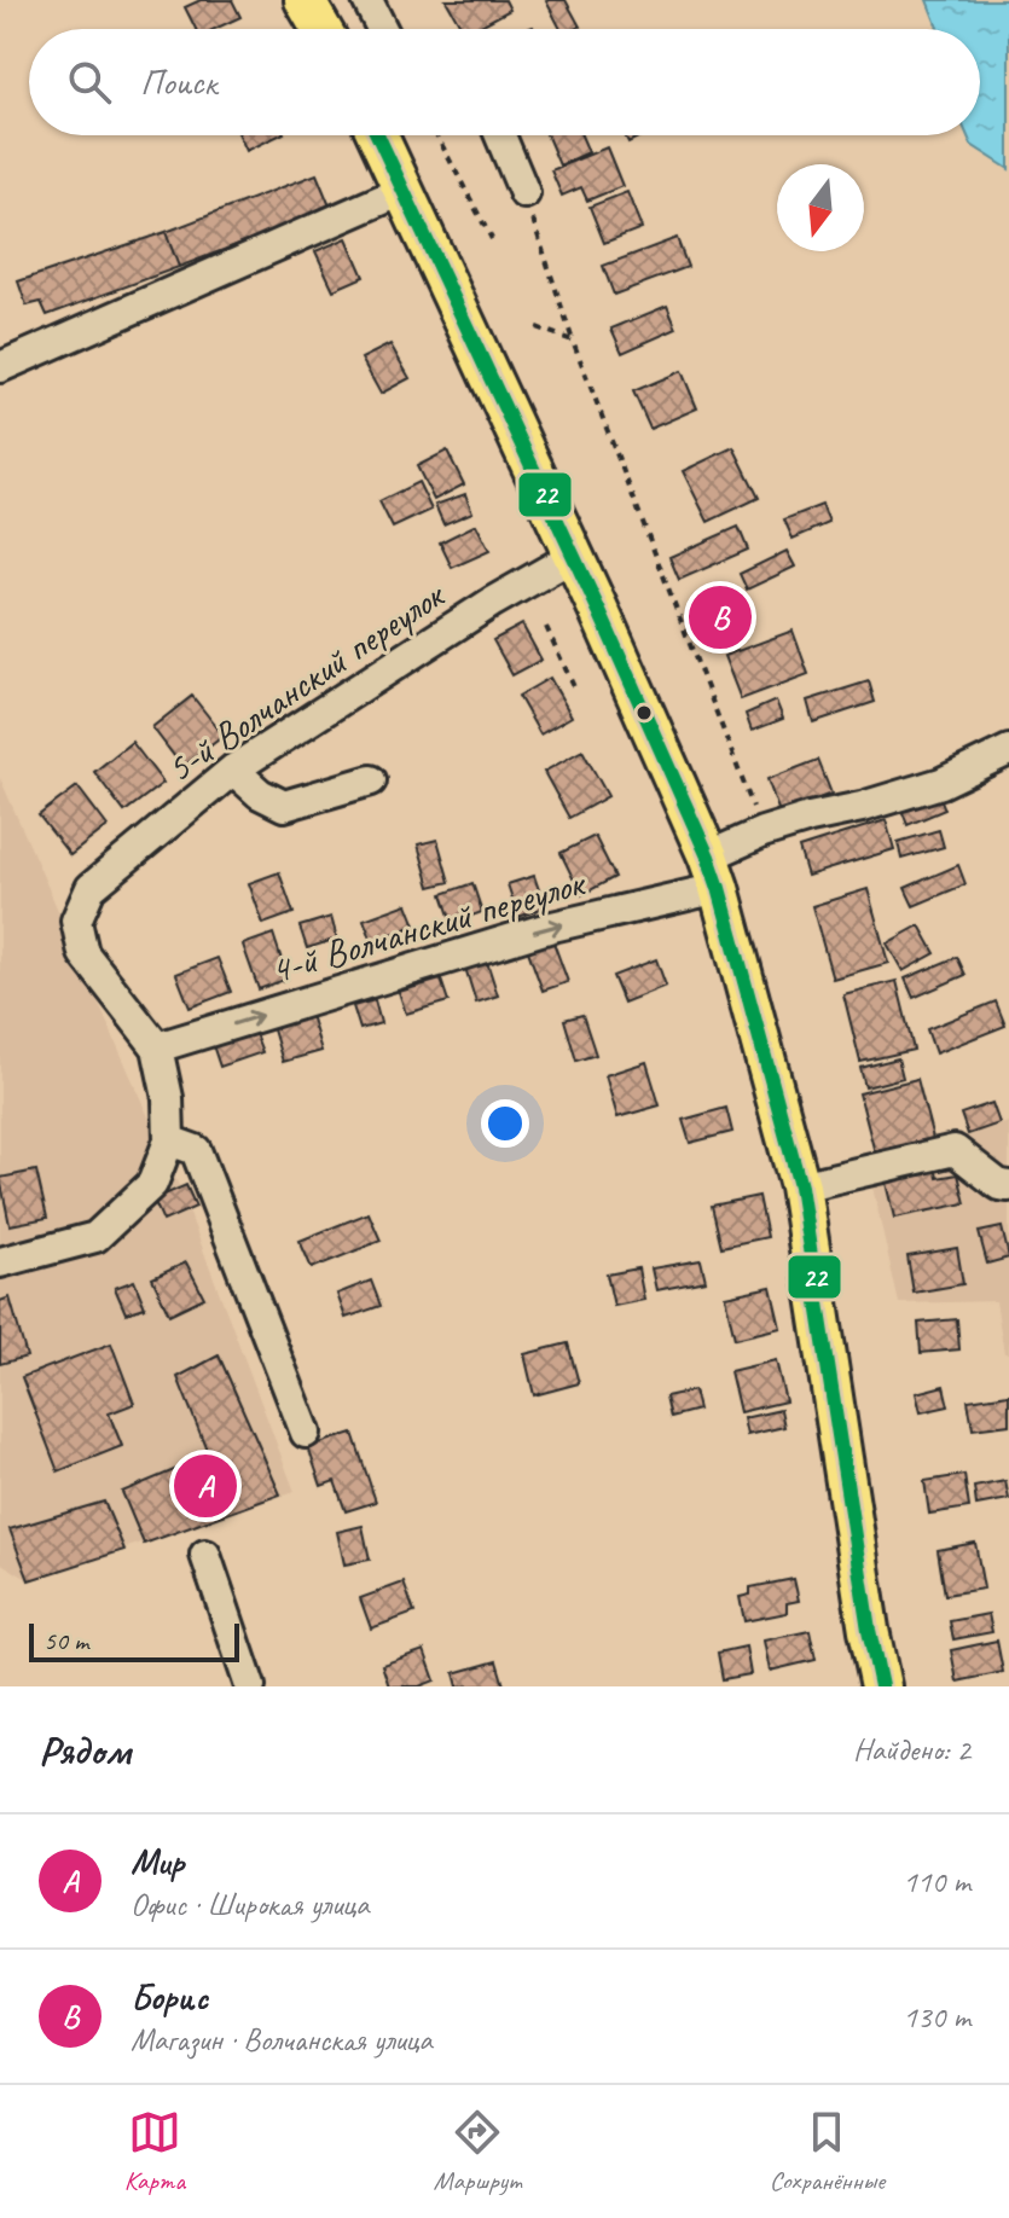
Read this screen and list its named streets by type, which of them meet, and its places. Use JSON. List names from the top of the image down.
{
  "streets": {
    "street": ["5-й Волчанский переулок", "4-й Волчанский переулок"]
  },
  "crossings": [
    ["5-й Волчанский переулок", "4-й Волчанский переулок"]
  ],
  "one_way": ["4-й Волчанский переулок"],
  "lines": ["transit line 22"],
  "scale_bar": "50 m",
  "north": "bottom",
  "page": {
    "search": "Поиск",
    "pins": ["B", "A"],
    "scale": "50 m",
    "heading": ["Рядом", "Найдено: 2"],
    "list": [
      {
        "mark": "A",
        "name": "Мир",
        "note": "Офис · Широкая улица",
        "value": "110 m"
      },
      {
        "mark": "B",
        "name": "Борис",
        "note": "Магазин · Волчанская улица",
        "value": "130 m"
      }
    ],
    "nav": ["Карта", "Маршрут", "Сохранённые"]
  }
}
